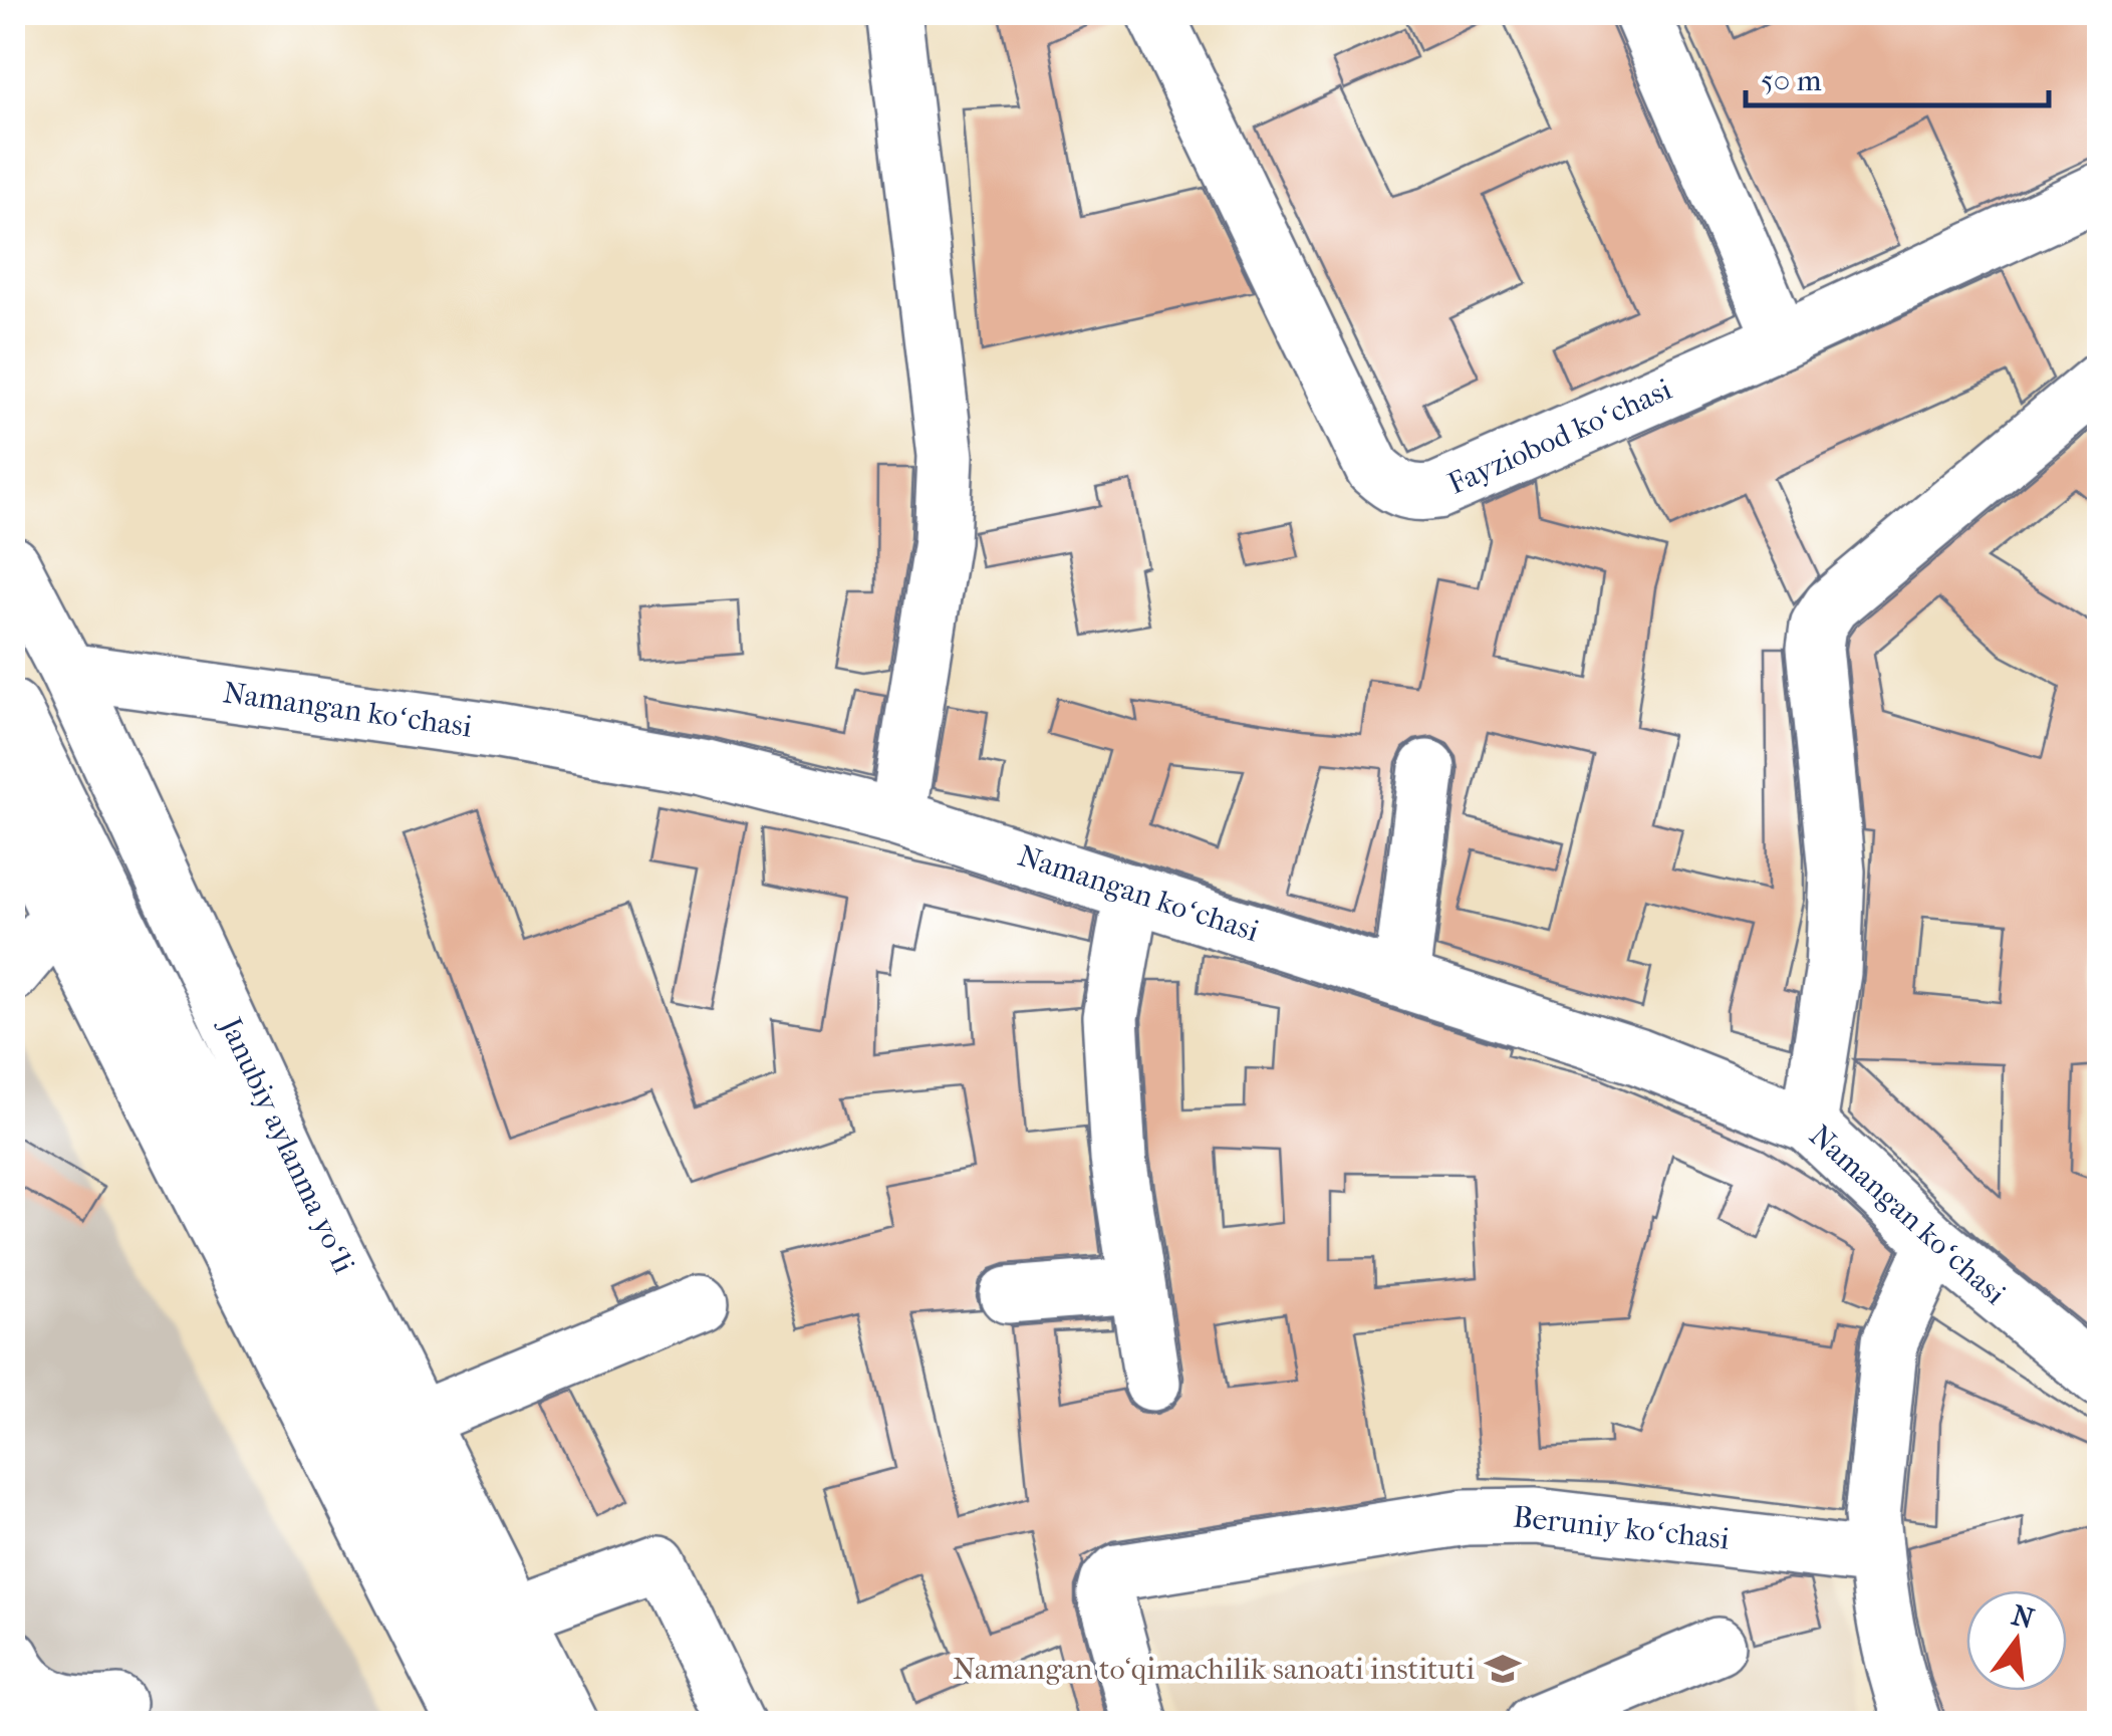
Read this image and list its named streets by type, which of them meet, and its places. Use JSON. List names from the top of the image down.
{
  "streets": {
    "main road": [
      "Fayziobod koʻchasi",
      "Namangan koʻchasi",
      "Janubiy aylanma yoʻli",
      "Beruniy koʻchasi"
    ]
  },
  "crossings": [
    ["Namangan koʻchasi", "Janubiy aylanma yoʻli"]
  ],
  "places": {
    "school or university": ["Namangan to‘qimachilik sanoati instituti"]
  },
  "scale_bar": "50 m",
  "north": "top"
}
